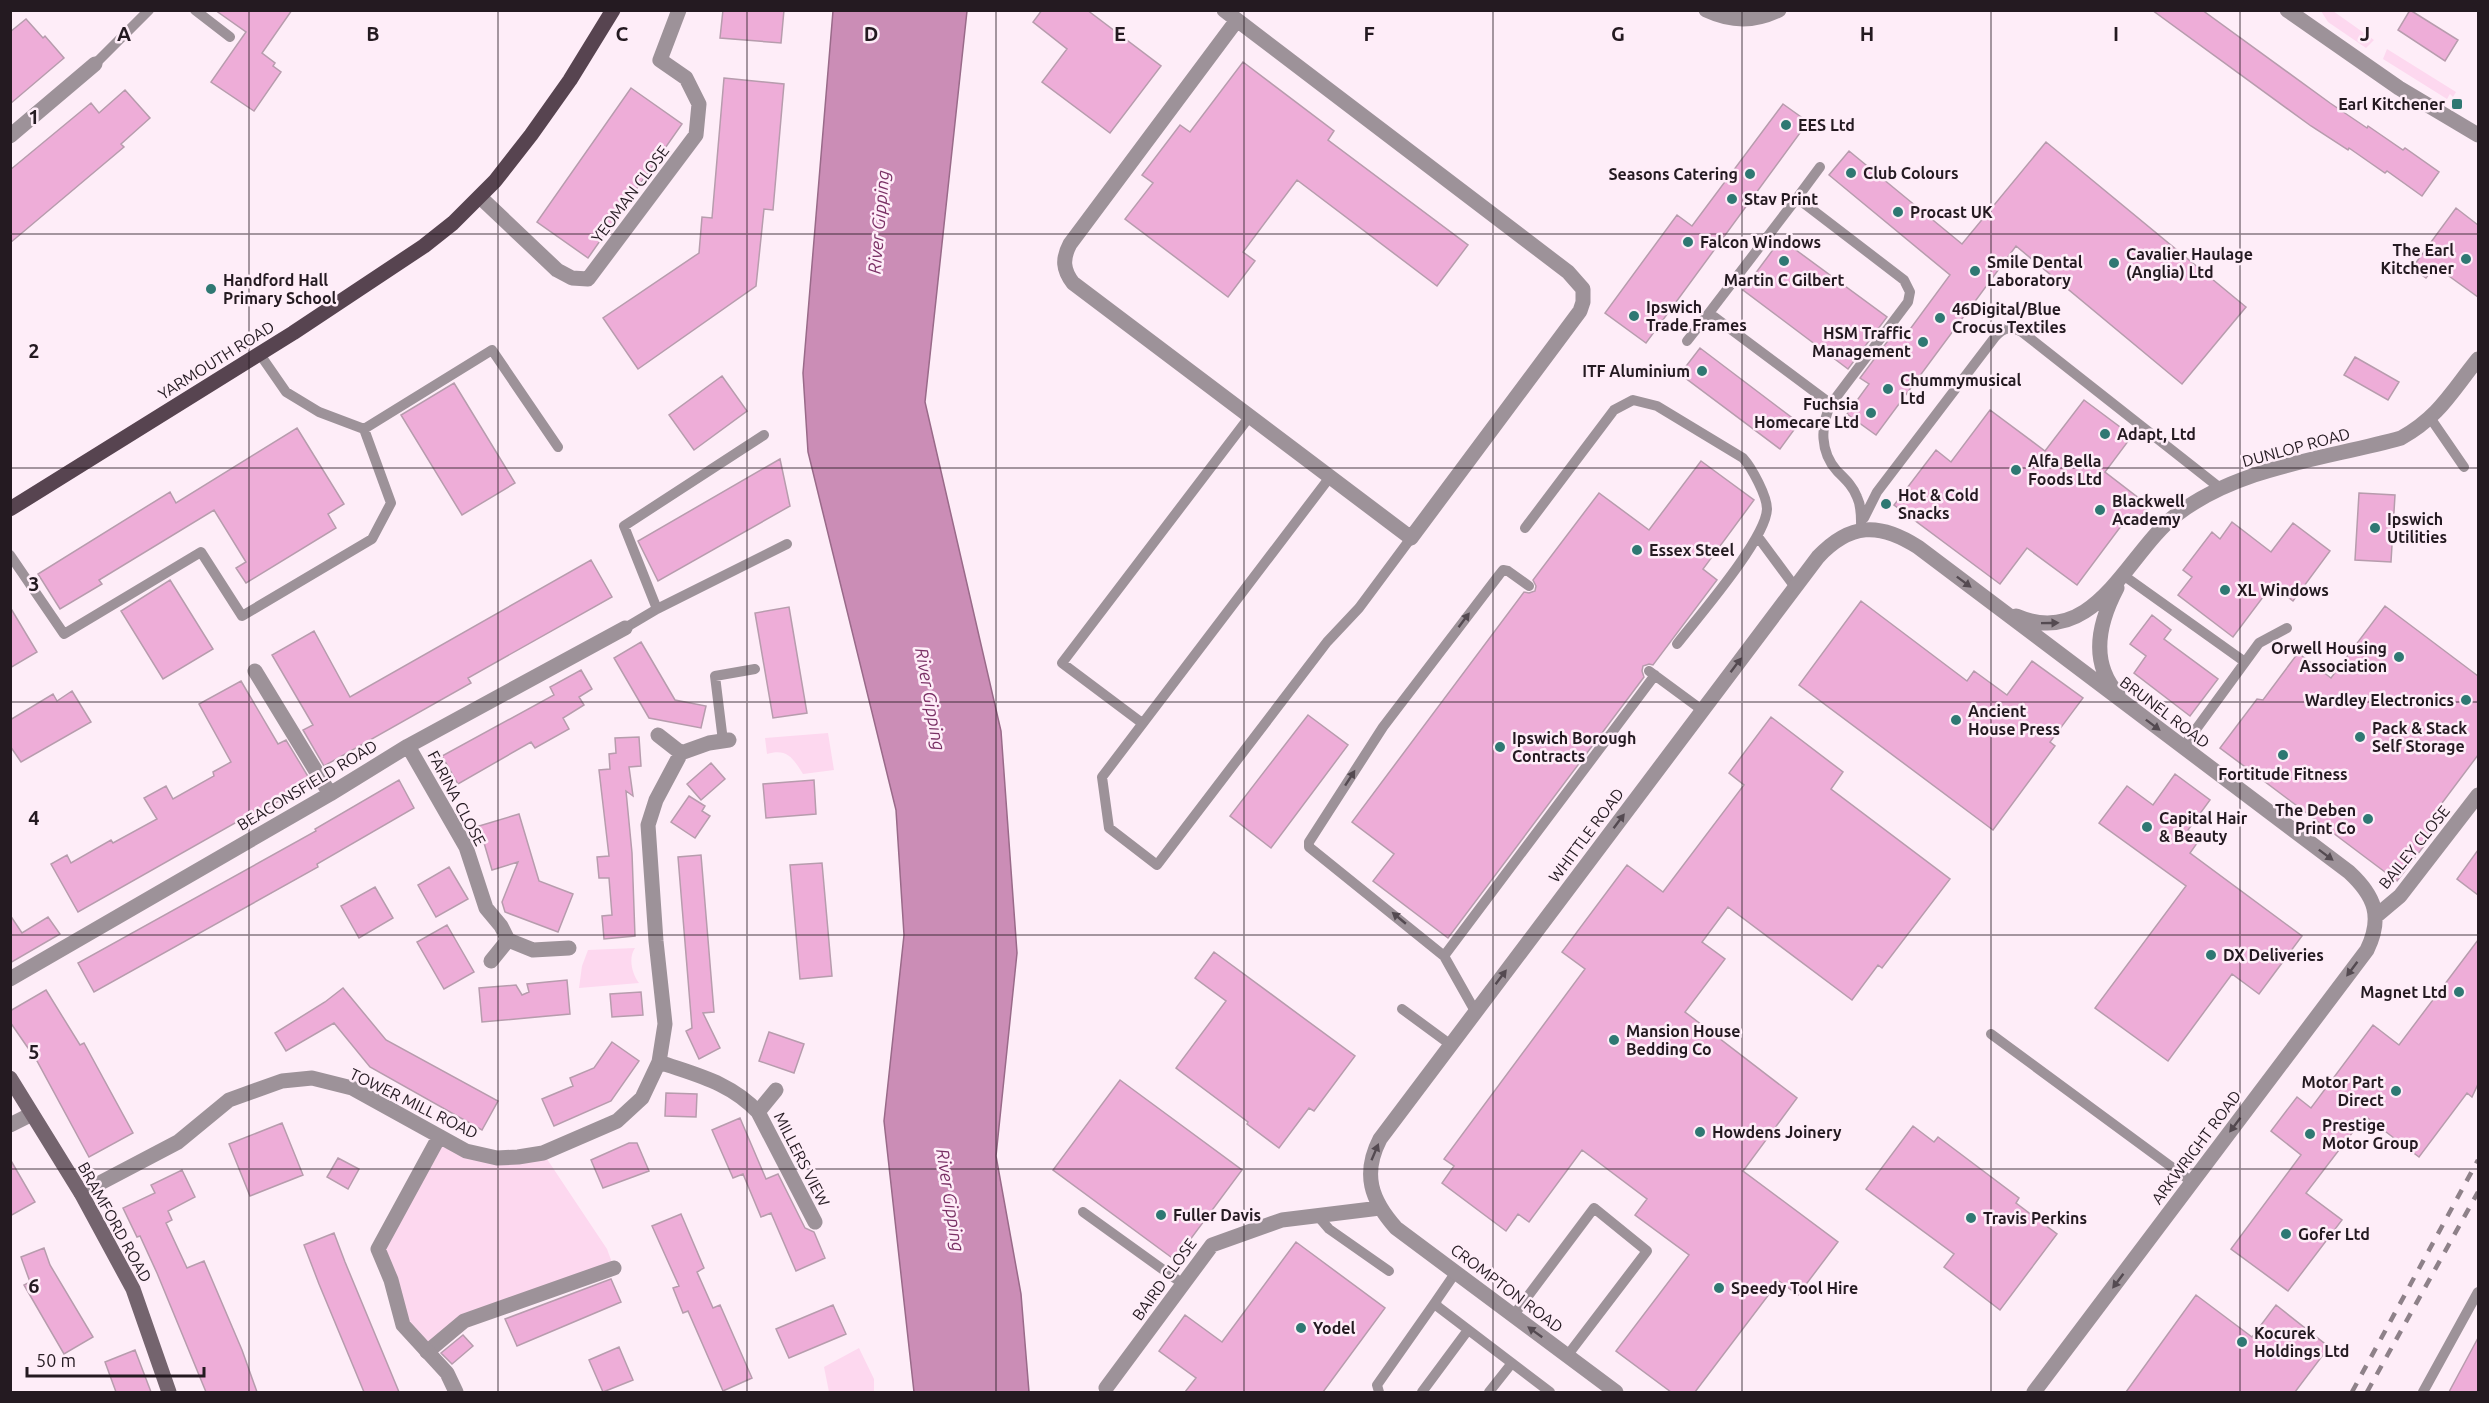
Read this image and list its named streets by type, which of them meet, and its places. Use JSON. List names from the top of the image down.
{
  "streets": {
    "main road": ["YARMOUTH ROAD", "BRAMFORD ROAD"],
    "street": [
      "YEOMAN CLOSE",
      "DUNLOP ROAD",
      "BRUNEL ROAD",
      "BEACONSFIELD ROAD",
      "FARINA CLOSE",
      "WHITTLE ROAD",
      "BAILEY CLOSE",
      "TOWER MILL ROAD",
      "ARKWRIGHT ROAD",
      "MILLERS VIEW",
      "BAIRD CLOSE",
      "CROMPTON ROAD"
    ]
  },
  "crossings": [
    ["YEOMAN CLOSE", "YARMOUTH ROAD"],
    ["DUNLOP ROAD", "BRUNEL ROAD"],
    ["BRUNEL ROAD", "WHITTLE ROAD"],
    ["BRUNEL ROAD", "BAILEY CLOSE"],
    ["BRUNEL ROAD", "ARKWRIGHT ROAD"],
    ["BEACONSFIELD ROAD", "FARINA CLOSE"],
    ["WHITTLE ROAD", "BAIRD CLOSE"],
    ["WHITTLE ROAD", "CROMPTON ROAD"],
    ["BAILEY CLOSE", "ARKWRIGHT ROAD"],
    ["TOWER MILL ROAD", "MILLERS VIEW"],
    ["TOWER MILL ROAD", "BRAMFORD ROAD"],
    ["BAIRD CLOSE", "CROMPTON ROAD"]
  ],
  "one_way": ["BRUNEL ROAD", "WHITTLE ROAD", "ARKWRIGHT ROAD"],
  "water": ["River Gipping"],
  "places": {
    "transit": ["Earl Kitchener"],
    "other": [
      "EES Ltd",
      "Club Colours",
      "Seasons Catering",
      "Stav Print",
      "Procast UK",
      "Falcon Windows",
      "The Earl Kitchener",
      "Martin C Gilbert",
      "Cavalier Haulage (Anglia) Ltd",
      "Smile Dental Laboratory",
      "Handford Hall Primary School",
      "Ipswich Trade Frames",
      "46Digital/Blue Crocus Textiles",
      "HSM Traffic Management",
      "ITF Aluminium",
      "Chummymusical Ltd",
      "Fuchsia Homecare Ltd",
      "Adapt, Ltd",
      "Alfa Bella Foods Ltd",
      "Hot & Cold Snacks",
      "Blackwell Academy",
      "Ipswich Utilities",
      "Essex Steel",
      "XL Windows",
      "Orwell Housing Association",
      "Wardley Electronics",
      "Ancient House Press",
      "Pack & Stack Self Storage",
      "Ipswich Borough Contracts",
      "Fortitude Fitness",
      "The Deben Print Co",
      "Capital Hair & Beauty",
      "DX Deliveries",
      "Magnet Ltd",
      "Mansion House Bedding Co",
      "Motor Part Direct",
      "Howdens Joinery",
      "Prestige Motor Group",
      "Fuller Davis",
      "Travis Perkins",
      "Gofer Ltd",
      "Speedy Tool Hire",
      "Yodel",
      "Kocurek Holdings Ltd"
    ]
  },
  "scale_bar": "50 m",
  "grid": {
    "columns": [
      "A",
      "B",
      "C",
      "D",
      "E",
      "F",
      "G",
      "H",
      "I",
      "J"
    ],
    "rows": [
      "1",
      "2",
      "3",
      "4",
      "5",
      "6"
    ]
  }
}
